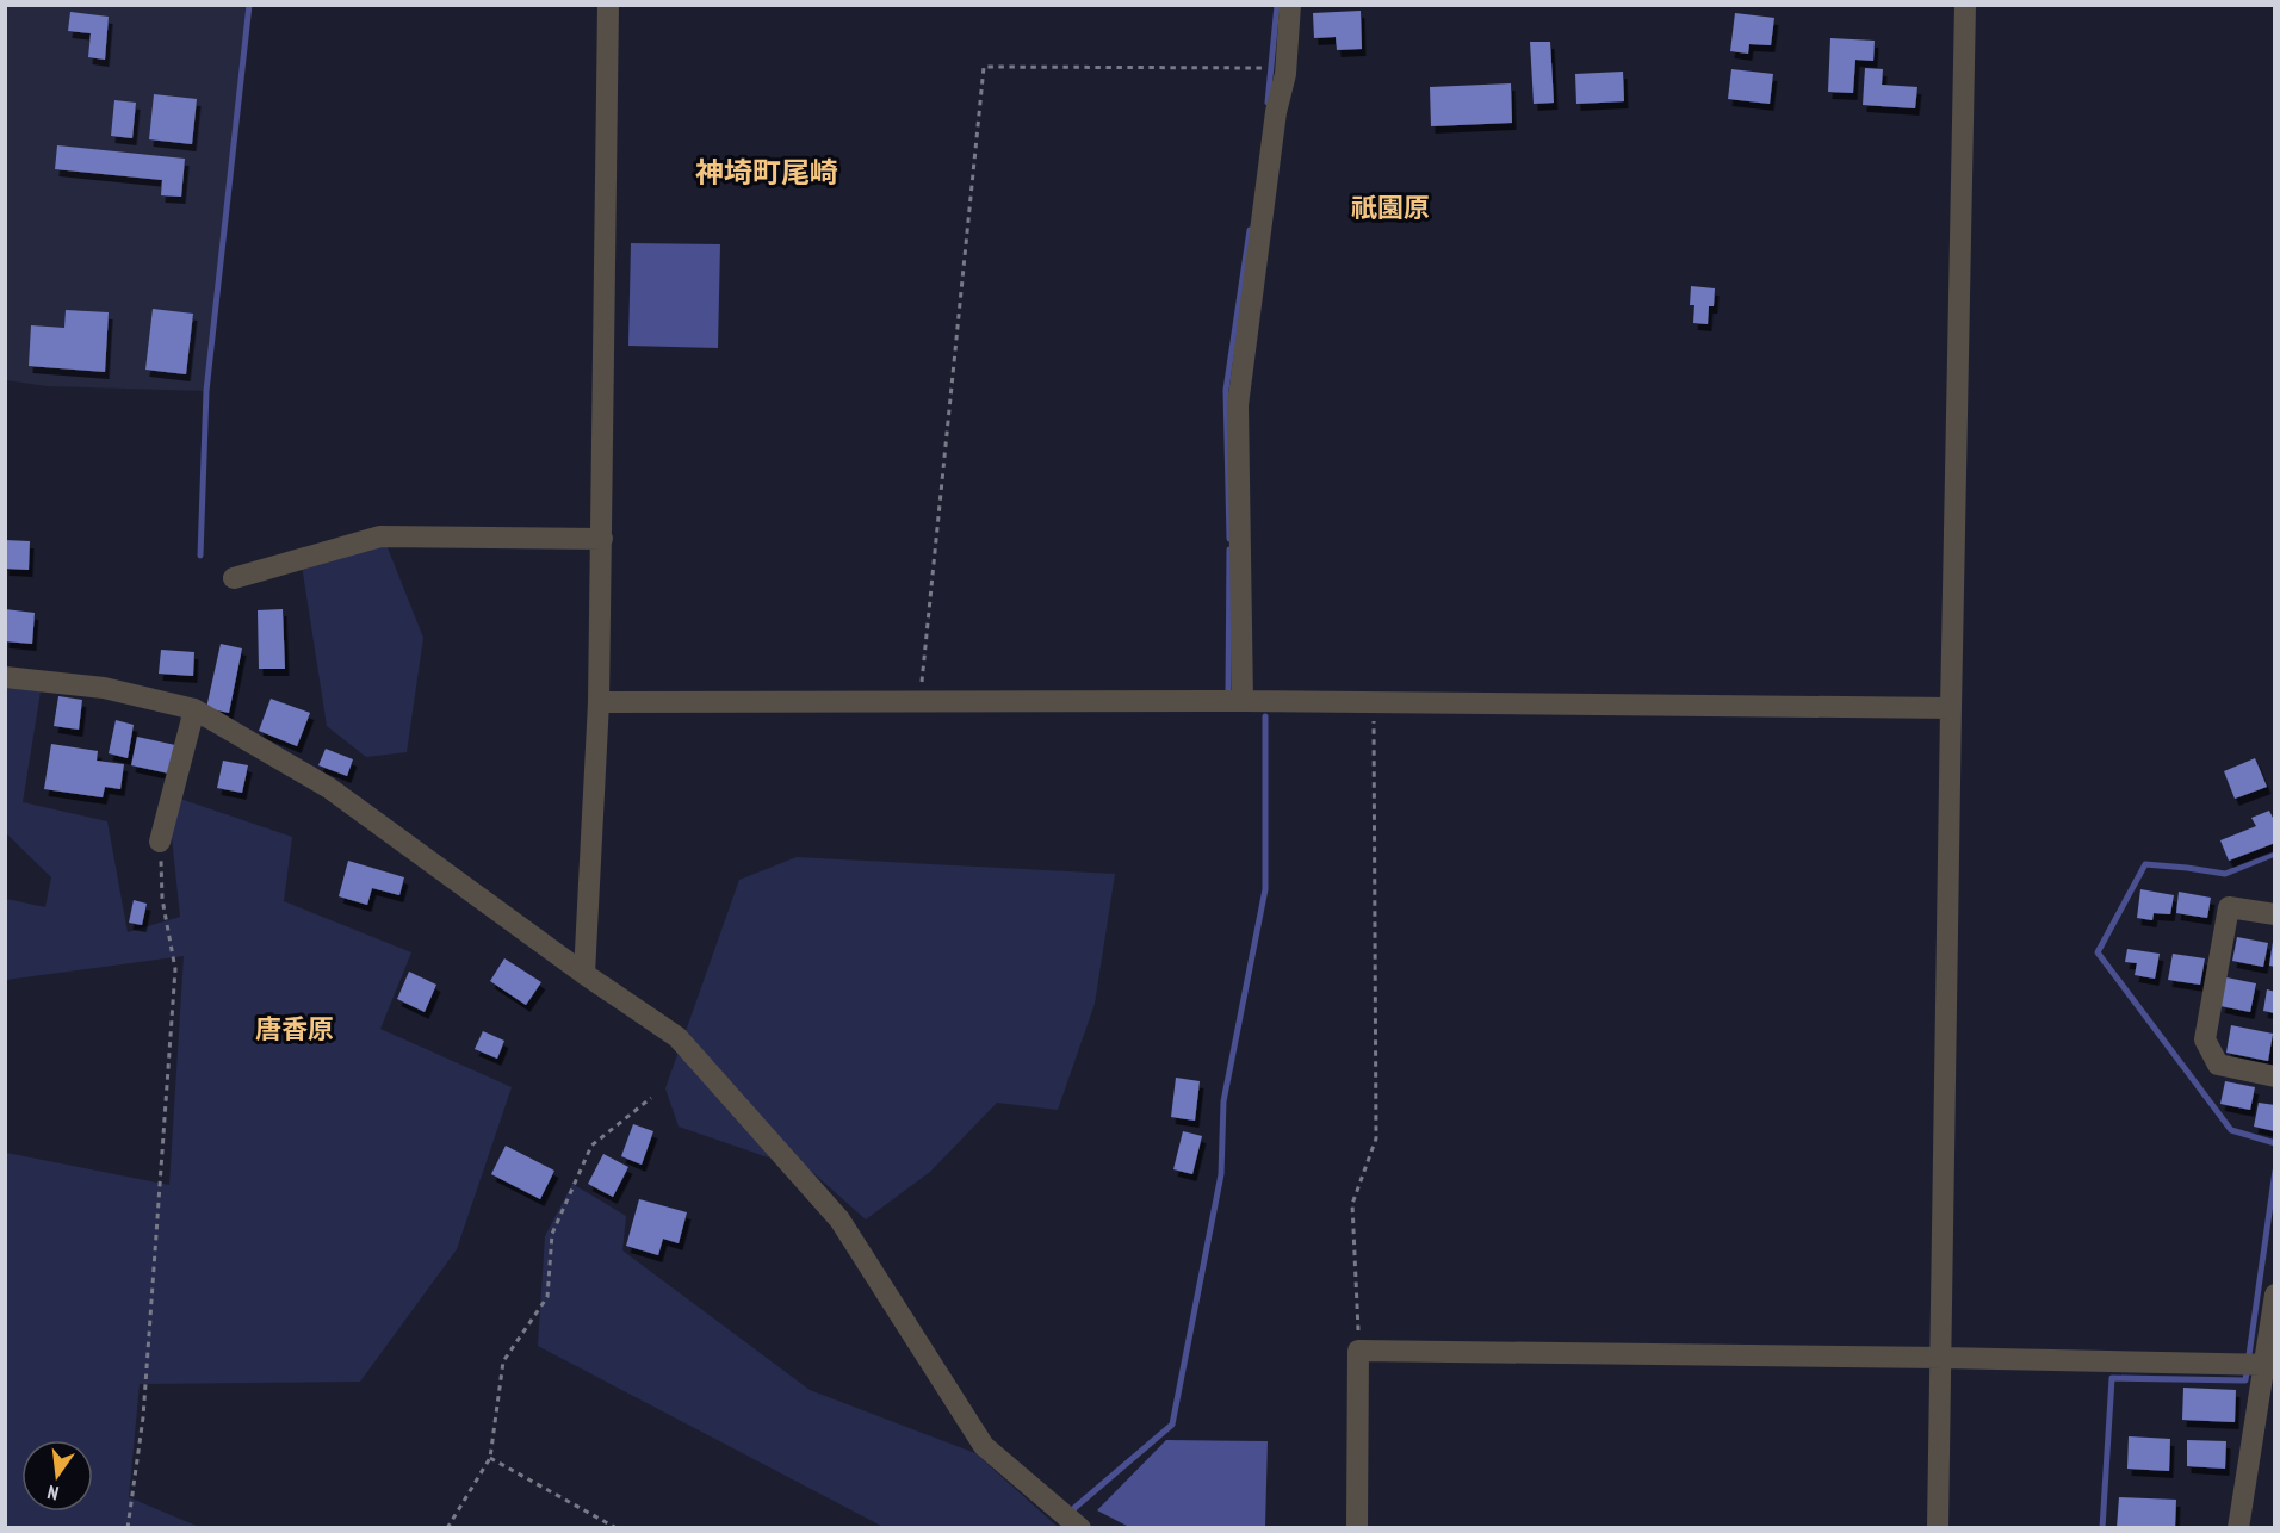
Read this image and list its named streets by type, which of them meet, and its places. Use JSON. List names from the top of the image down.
{
  "districts": ["神埼町尾崎", "祇園原", "唐香原"],
  "north": "bottom"
}
